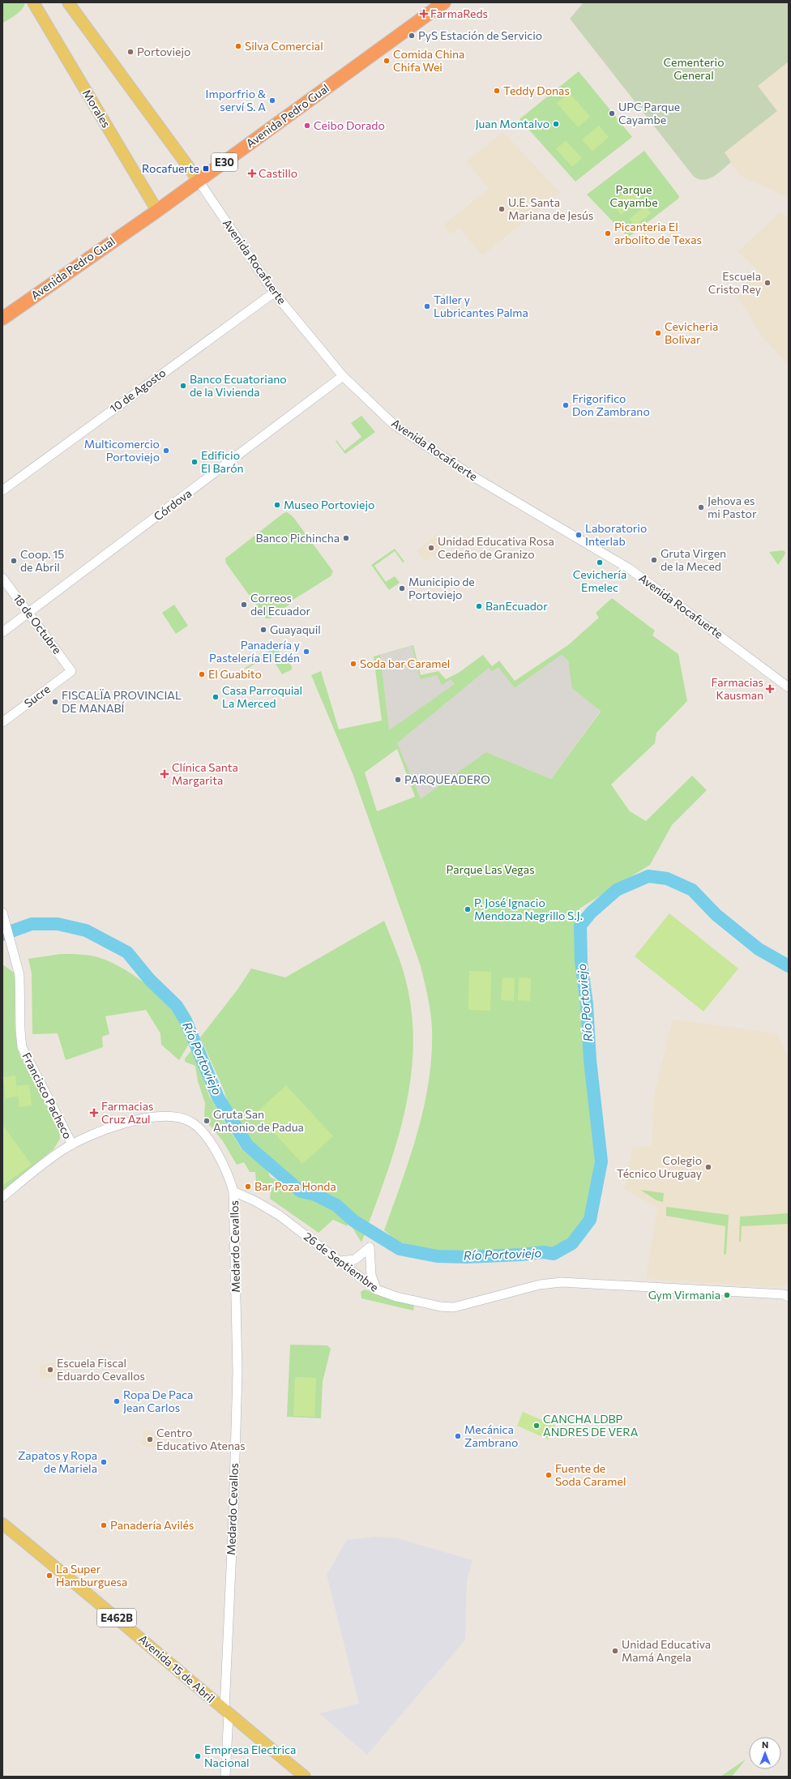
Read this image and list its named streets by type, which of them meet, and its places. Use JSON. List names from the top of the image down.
{
  "streets": {
    "highway": ["Avenida Pedro Gual", "E30"],
    "main road": [
      "Morales",
      "Avenida Rocafuerte",
      "E462B",
      "Avenida 15 de Abril"
    ],
    "street": [
      "10 de Agosto",
      "Córdova",
      "18 de Octubre",
      "Sucre",
      "Francisco Pacheco",
      "Medardo Cevallos",
      "26 de Septiembre"
    ]
  },
  "crossings": [
    ["Morales", "Avenida Pedro Gual"],
    ["Avenida Pedro Gual", "Avenida Rocafuerte"],
    ["Avenida Rocafuerte", "10 de Agosto"],
    ["Avenida Rocafuerte", "Córdova"],
    ["Córdova", "18 de Octubre"],
    ["18 de Octubre", "Sucre"],
    ["Medardo Cevallos", "26 de Septiembre"],
    ["Medardo Cevallos", "Avenida 15 de Abril"]
  ],
  "water": ["Río Portoviejo"],
  "parks": ["Cementerio General", "Parque Cayambe", "Parque Las Vegas"],
  "places": {
    "health": [
      "FarmaReds",
      "Castillo",
      "Farmacias Kausman",
      "Clínica Santa Margarita",
      "Farmacias Cruz Azul"
    ],
    "other": [
      "PyS Estación de Servicio",
      "Silva Comercial",
      "Portoviejo",
      "Comida China Chifa Wei",
      "Teddy Donas",
      "Imporfrio & serví S. A",
      "UPC Parque Cayambe",
      "Juan Montalvo",
      "Ceibo Dorado",
      "U.E. Santa Mariana de Jesús",
      "Picanteria El arbolito de Texas",
      "Escuela Cristo Rey",
      "Taller y Lubricantes Palma",
      "Cevicheria Bolivar",
      "Banco Ecuatoriano de la Vivienda",
      "Frigorifico Don Zambrano",
      "Multicomercio Portoviejo",
      "Edificio El Barón",
      "Museo Portoviejo",
      "Jehova es mi Pastor",
      "Laboratorio Interlab",
      "Banco Pichincha",
      "Unidad Educativa Rosa Cedeño de Granizo",
      "Gruta Virgen de la Meced",
      "Coop. 15 de Abril",
      "Cevichería Emelec",
      "Municipio de Portoviejo",
      "Correos del Ecuador",
      "BanEcuador",
      "Guayaquil",
      "Panadería y Pastelería El Edén",
      "Soda bar Caramel",
      "El Guabito",
      "Casa Parroquial La Merced",
      "FISCALÏA PROVINCIAL DE MANABÍ",
      "PARQUEADERO",
      "P. José Ignacio Mendoza Negrillo S.J.",
      "Gruta San Antonio de Padua",
      "Colegio Técnico Uruguay",
      "Bar Poza Honda",
      "Gym Virmania",
      "Escuela Fiscal Eduardo Cevallos",
      "Ropa De Paca Jean Carlos",
      "CANCHA LDBP ANDRES DE VERA",
      "Mecánica Zambrano",
      "Centro Educativo Atenas",
      "Zapatos y Ropa de Mariela",
      "Fuente de Soda Caramel",
      "Panadería Avilés",
      "La Super Hamburguesa",
      "Unidad Educativa Mamá Angela",
      "Empresa Electrica Nacional"
    ],
    "transit": ["Rocafuerte"]
  },
  "north": "top"
}
